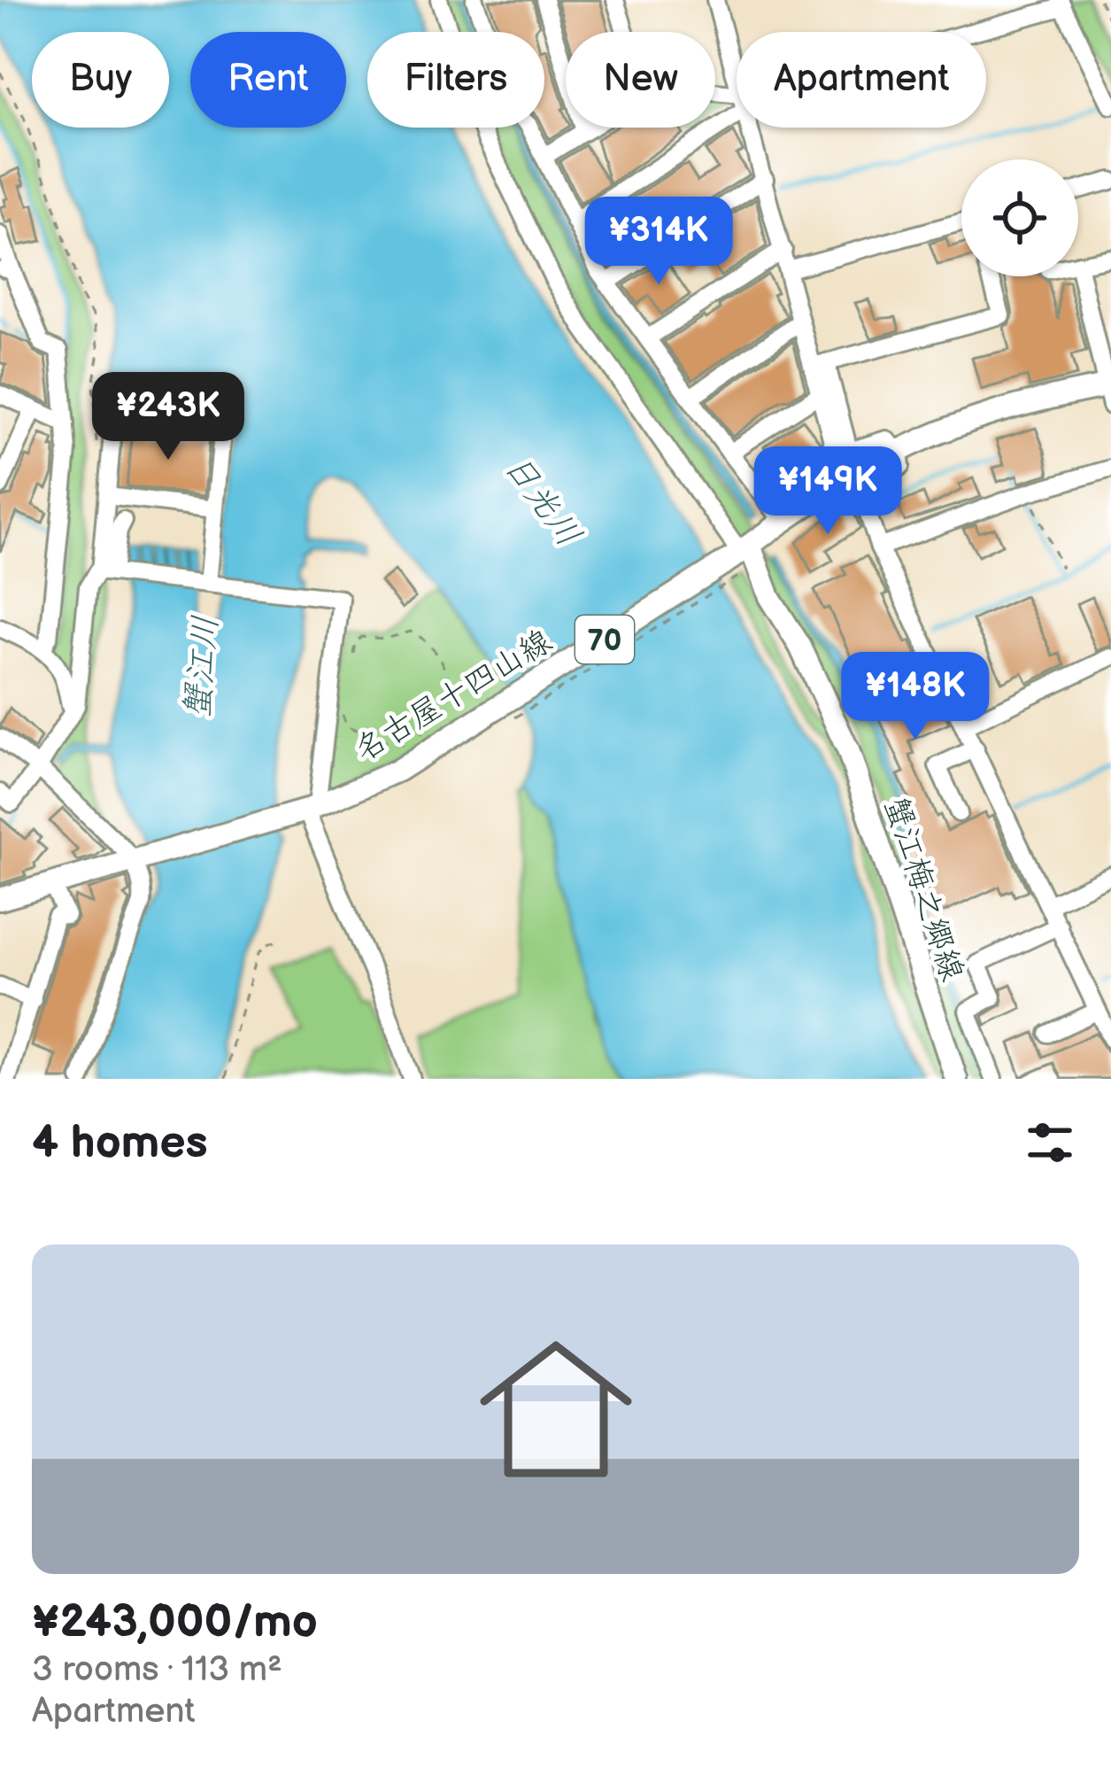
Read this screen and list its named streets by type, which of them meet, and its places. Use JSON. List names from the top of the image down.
{
  "streets": {
    "main road": ["70", "名古屋十四山線", "蟹江梅之郷線"]
  },
  "crossings": [
    ["70", "名古屋十四山線"],
    ["名古屋十四山線", "蟹江梅之郷線"]
  ],
  "water": ["日光川", "蟹江川"],
  "page": {
    "chip": [
      "Buy",
      "Rent",
      "Filters",
      "New",
      "Apartment"
    ],
    "price": [
      "¥314K",
      "¥243K",
      "¥149K",
      "¥148K"
    ],
    "heading": "4 homes",
    "list": [
      {
        "name": "¥243,000/mo",
        "note": "3 rooms · 113 m² · Apartment"
      }
    ]
  }
}
